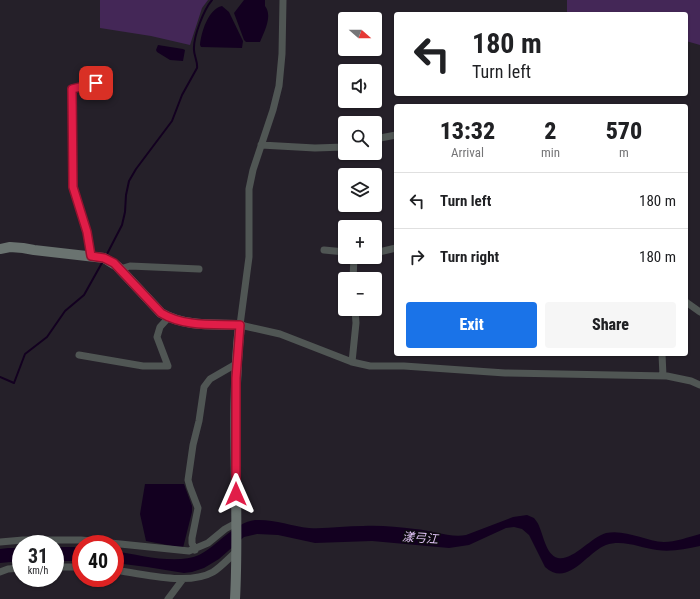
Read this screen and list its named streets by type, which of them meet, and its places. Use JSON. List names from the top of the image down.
{
  "water": ["漾弓江"],
  "north": "right",
  "page": {
    "map_buttons": ["+", "−"],
    "turn": ["180 m", "Turn left"],
    "eta": [
      "13:32",
      "Arrival",
      "2",
      "min",
      "570",
      "m"
    ],
    "list": [
      {
        "name": "Turn left",
        "value": "180 m"
      },
      {
        "name": "Turn right",
        "value": "180 m"
      }
    ],
    "buttons": ["Exit", "Share"],
    "speed": "31 km/h",
    "limit": "40"
  }
}
